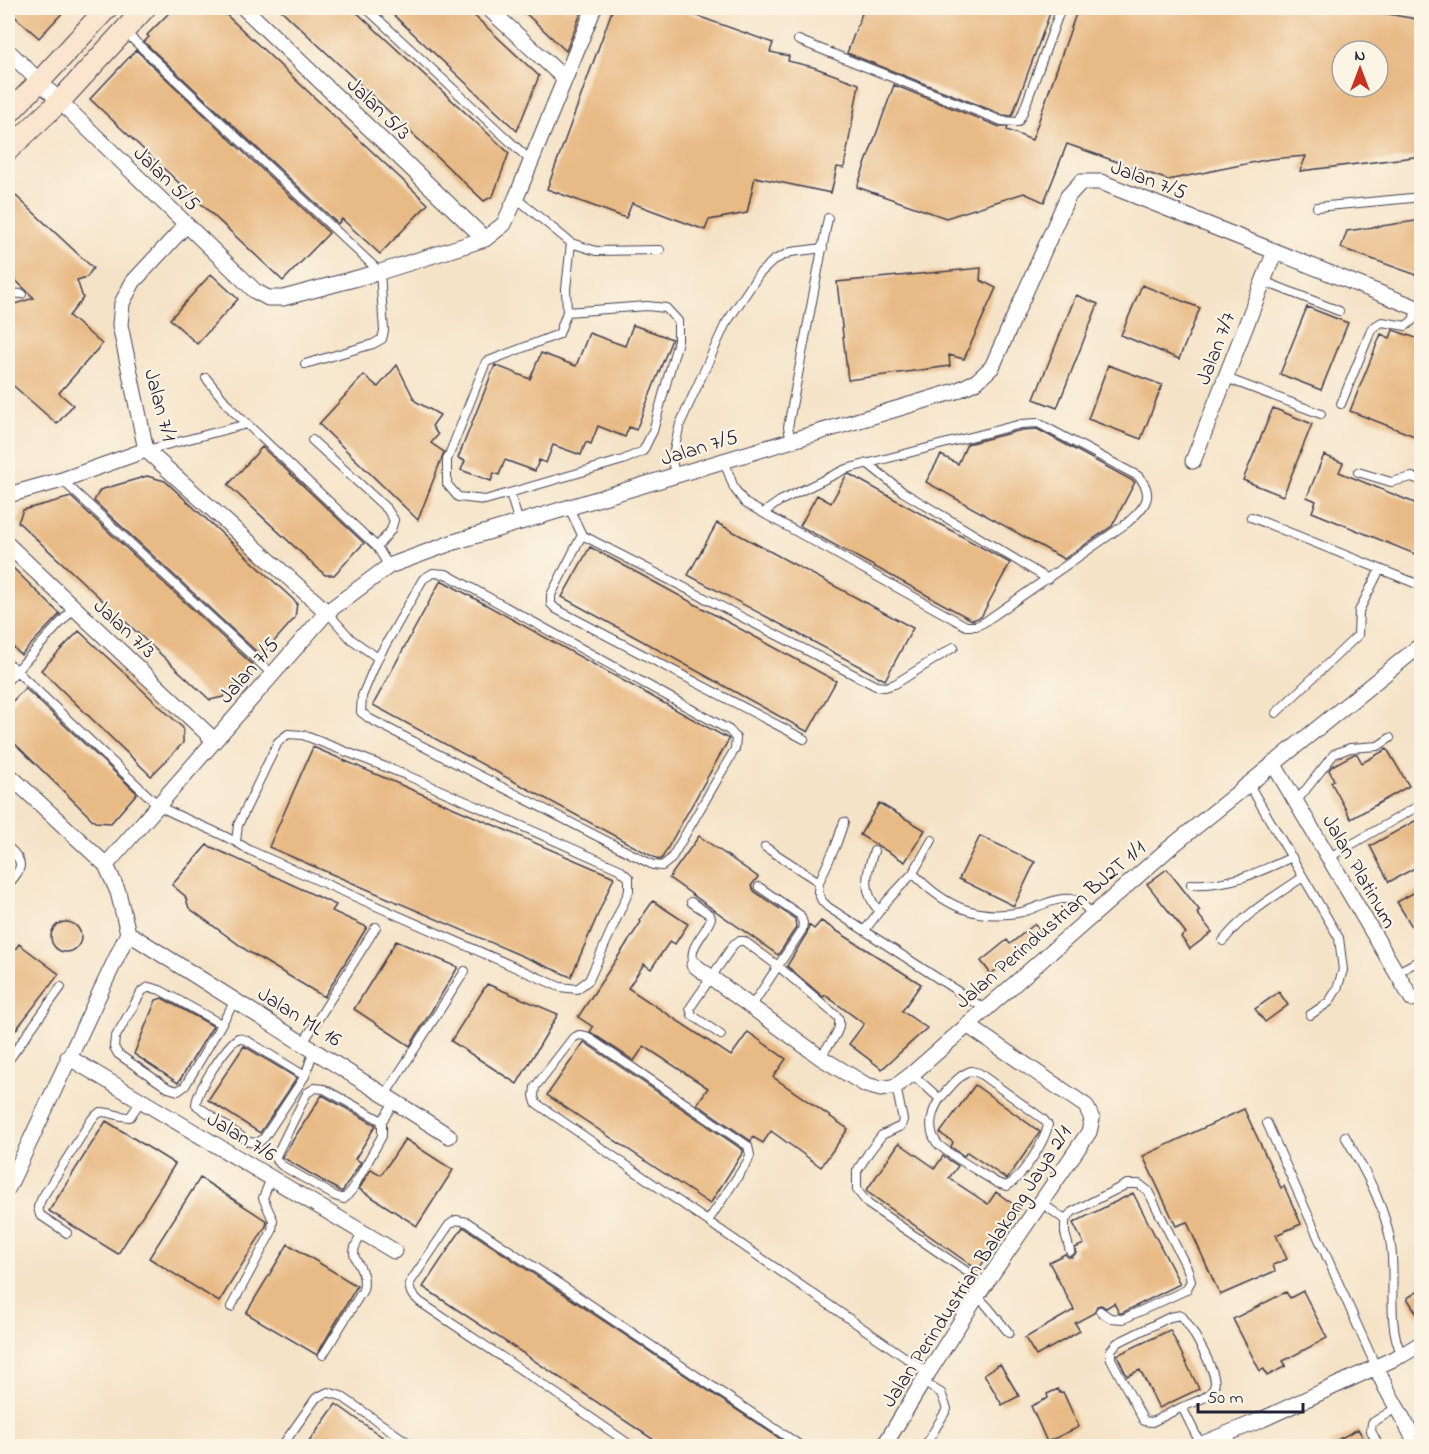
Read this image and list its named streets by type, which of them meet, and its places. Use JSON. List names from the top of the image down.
{
  "streets": {
    "street": [
      "Jalan 5/3",
      "Jalan 5/5",
      "Jalan 7/5",
      "Jalan 7/7",
      "Jalan 7/1",
      "Jalan 7/3",
      "Jalan Platinum",
      "Jalan Perindustrian BJ2T 1/1",
      "Jalan ML 16",
      "Jalan 7/6",
      "Jalan Perindustrian Balakong Jaya 2/1"
    ]
  },
  "crossings": [
    ["Jalan 5/5", "Jalan 7/1"],
    ["Jalan 7/5", "Jalan 7/7"],
    ["Jalan 7/5", "Jalan 7/1"],
    ["Jalan 7/5", "Jalan 7/3"],
    ["Jalan Platinum", "Jalan Perindustrian BJ2T 1/1"],
    ["Jalan Perindustrian BJ2T 1/1", "Jalan Perindustrian Balakong Jaya 2/1"]
  ],
  "scale_bar": "50 m",
  "north": "top"
}
